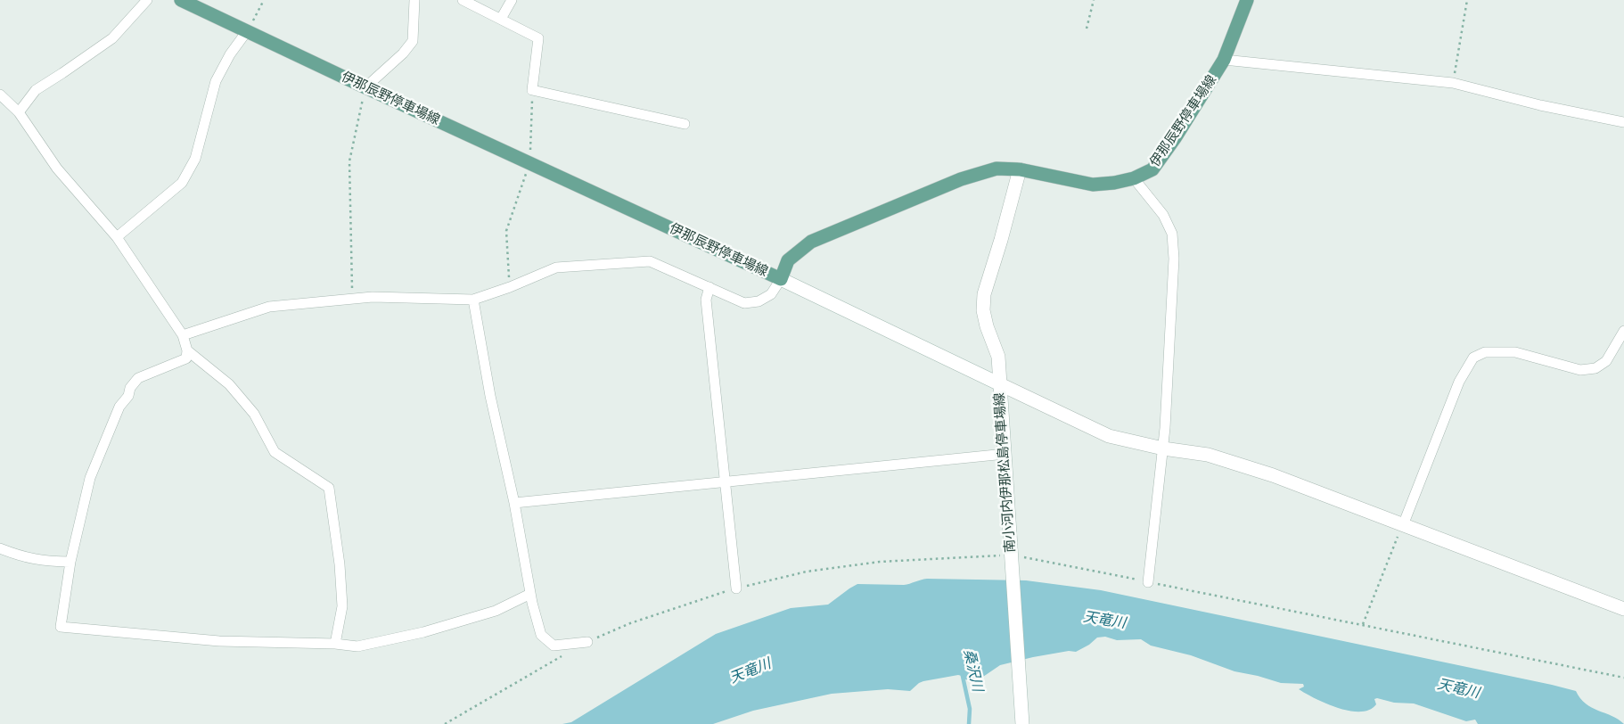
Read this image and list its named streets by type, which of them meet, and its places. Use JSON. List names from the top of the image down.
{
  "streets": {
    "main road": ["伊那辰野停車場線"],
    "street": ["南小河内伊那松島停車場線"]
  },
  "crossings": [
    ["伊那辰野停車場線", "南小河内伊那松島停車場線"]
  ],
  "water": ["天竜川", "桑沢川"]
}
